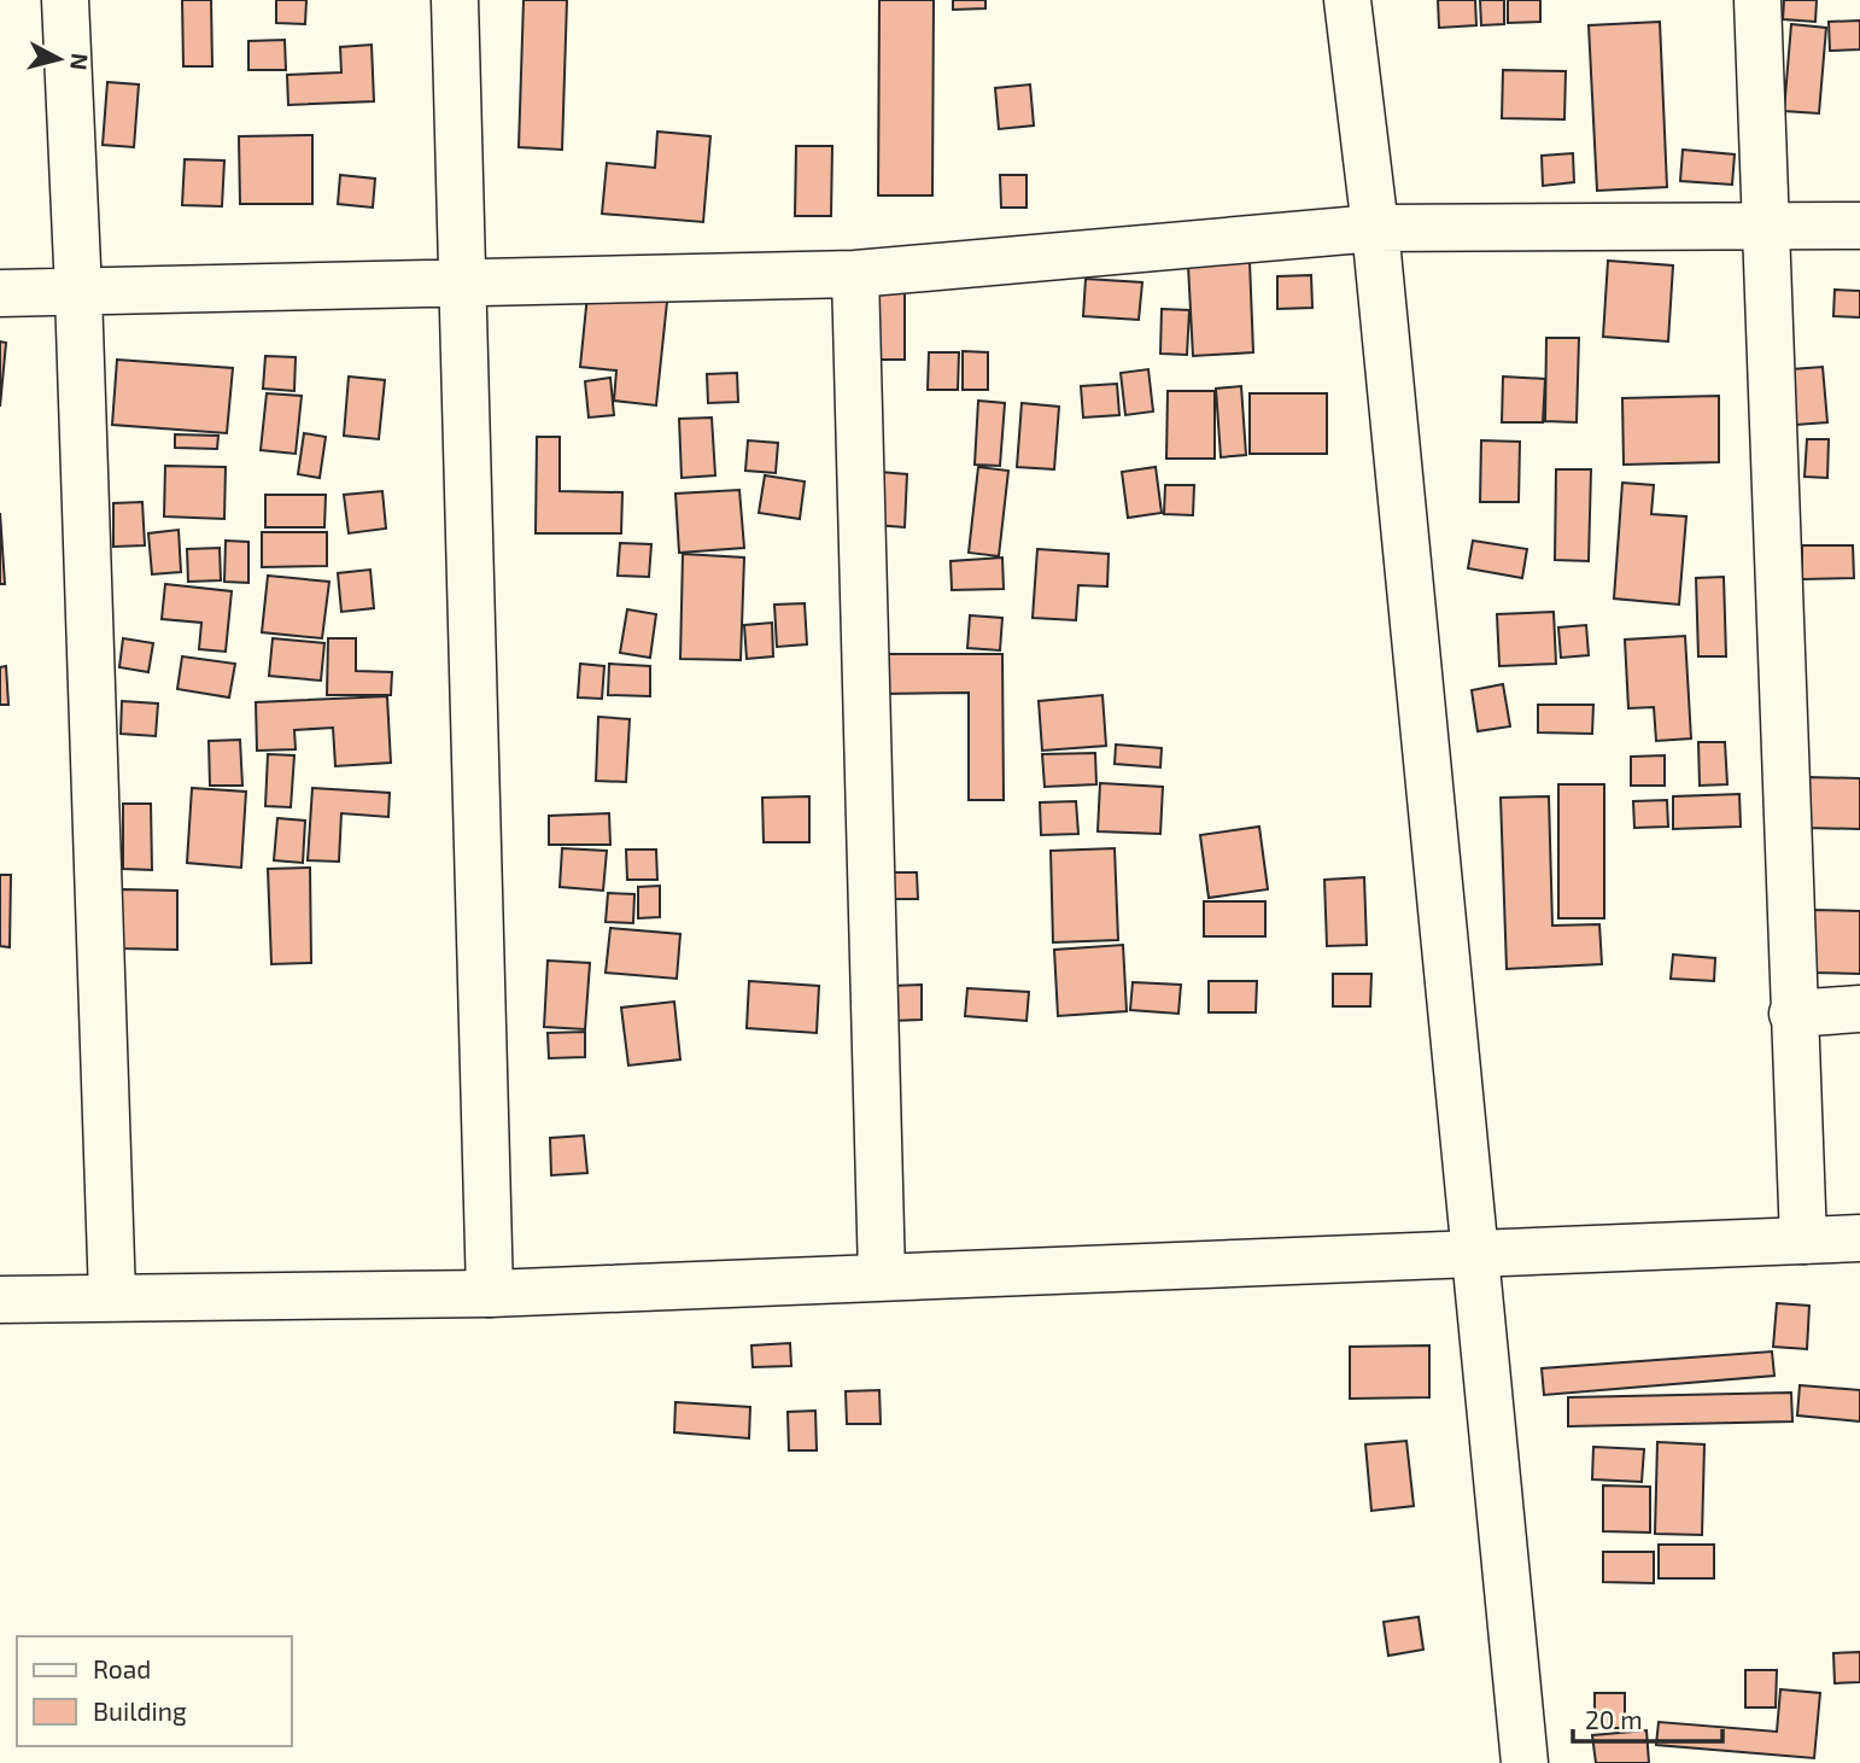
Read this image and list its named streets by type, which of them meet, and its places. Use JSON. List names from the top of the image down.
{
  "legend": ["Road", "Building"],
  "scale_bar": "20 m",
  "north": "right"
}
